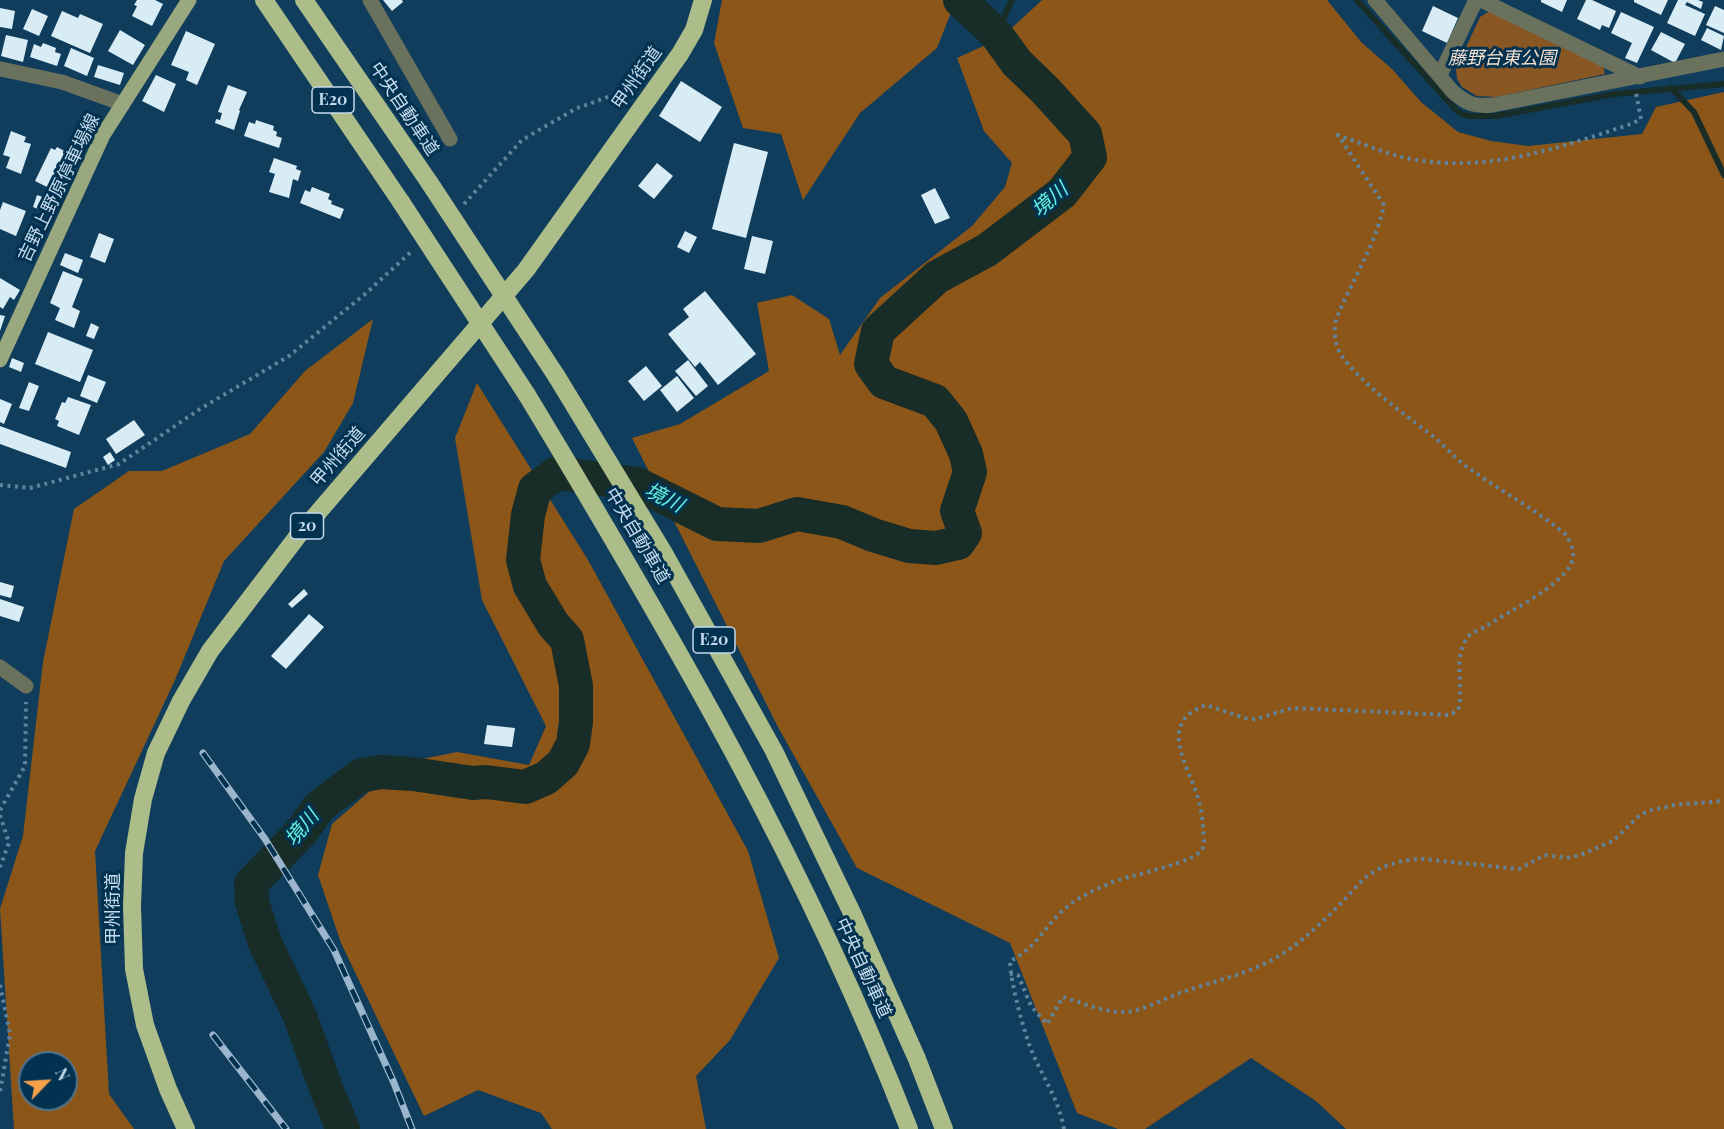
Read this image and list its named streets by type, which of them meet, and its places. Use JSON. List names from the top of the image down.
{
  "streets": {
    "highway": [
      "甲州街道",
      "E20",
      "中央自動車道",
      "20"
    ],
    "main road": ["吉野上野原停車場線"]
  },
  "water": ["境川"],
  "parks": ["藤野台東公園"],
  "north": "top right"
}
